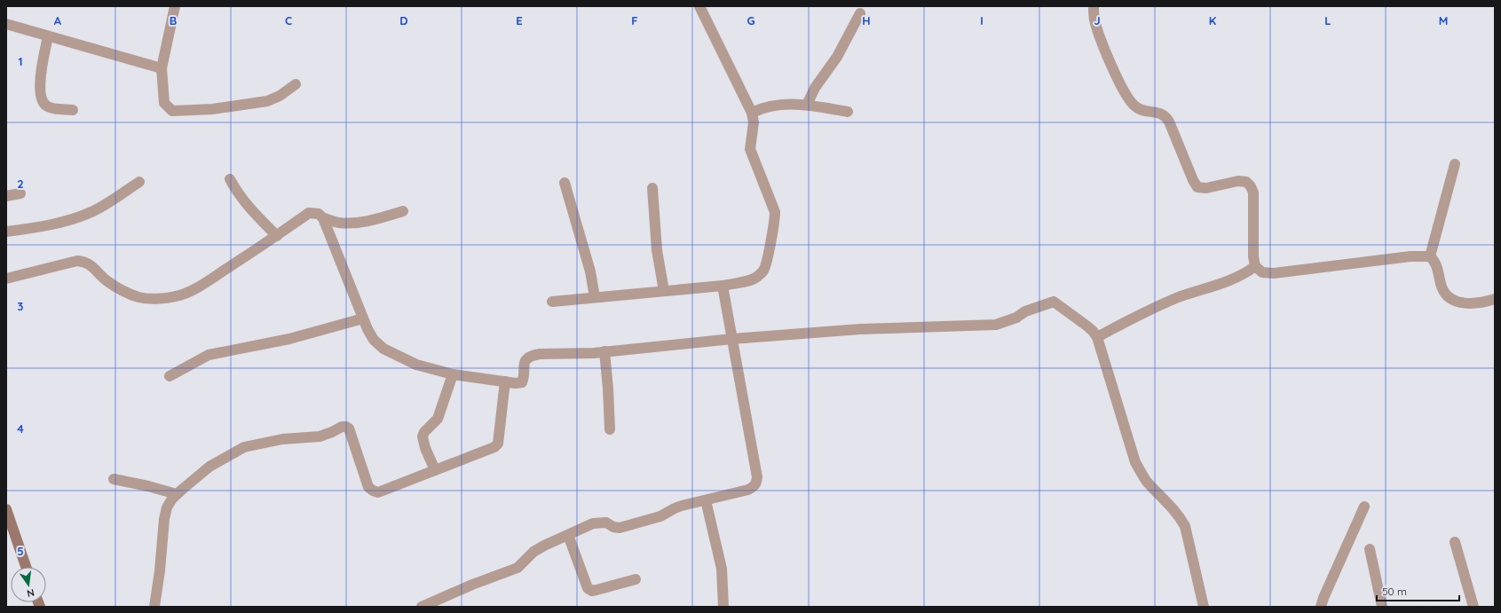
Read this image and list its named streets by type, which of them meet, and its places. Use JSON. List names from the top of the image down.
{
  "scale_bar": "50 m",
  "north": "bottom",
  "grid": {
    "columns": [
      "A",
      "B",
      "C",
      "D",
      "E",
      "F",
      "G",
      "H",
      "I",
      "J",
      "K",
      "L",
      "M"
    ],
    "rows": [
      "1",
      "2",
      "3",
      "4",
      "5"
    ]
  }
}
